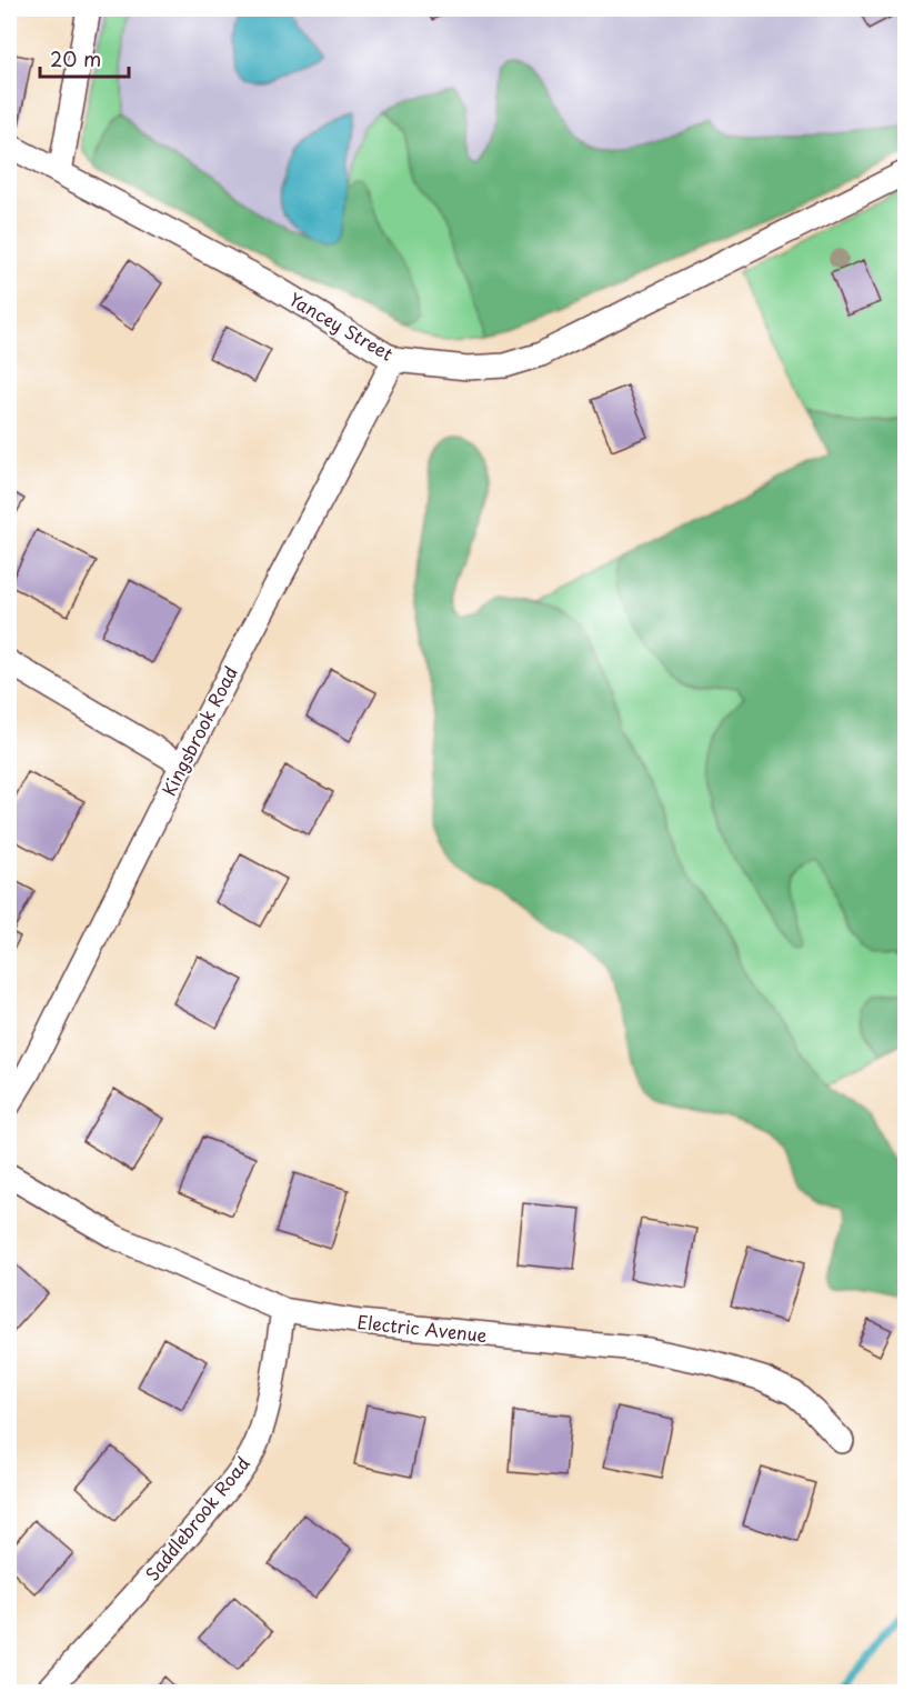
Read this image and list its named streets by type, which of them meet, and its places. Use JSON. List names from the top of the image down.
{
  "streets": {
    "street": [
      "Yancey Street",
      "Kingsbrook Road",
      "Electric Avenue",
      "Saddlebrook Road"
    ]
  },
  "crossings": [
    ["Yancey Street", "Kingsbrook Road"],
    ["Electric Avenue", "Saddlebrook Road"]
  ],
  "scale_bar": "20 m"
}
